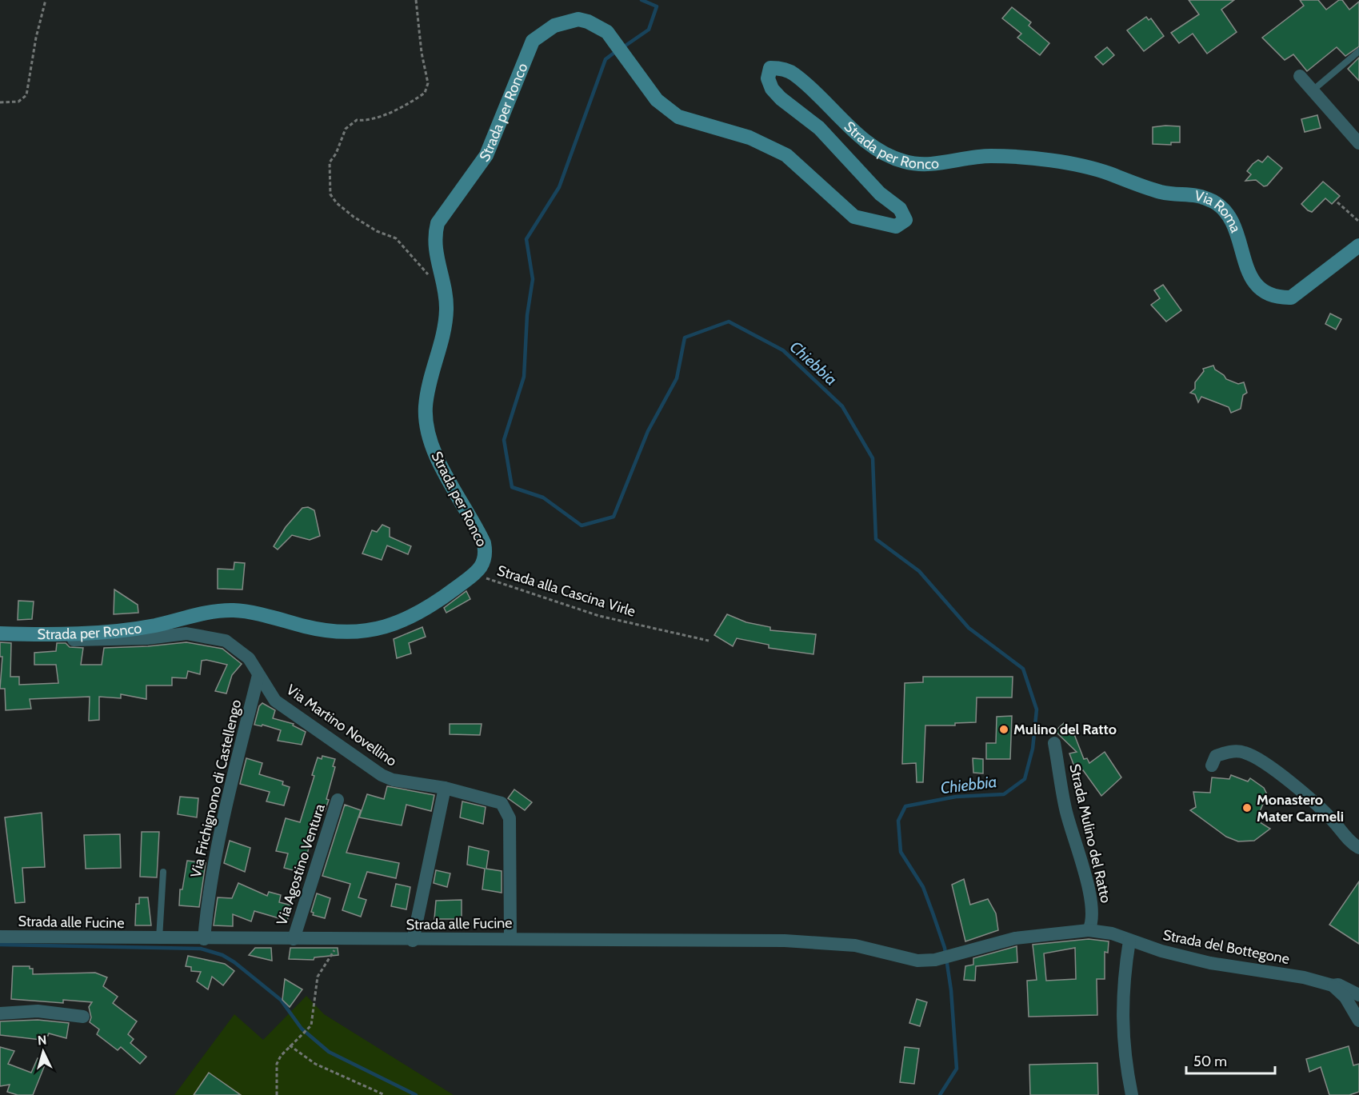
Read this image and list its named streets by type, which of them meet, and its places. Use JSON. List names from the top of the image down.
{
  "streets": {
    "street": [
      "Strada per Ronco",
      "Via Roma",
      "Via Martino Novellino",
      "Via Frichignono di Castellengo",
      "Strada Mulino del Ratto",
      "Via Agostino Ventura",
      "Strada alle Fucine",
      "Strada del Bottegone"
    ],
    "path": ["Strada alla Cascina Virle"]
  },
  "crossings": [
    ["Strada per Ronco", "Via Roma"],
    ["Strada per Ronco", "Strada alla Cascina Virle"],
    ["Strada per Ronco", "Via Martino Novellino"],
    ["Via Martino Novellino", "Via Frichignono di Castellengo"],
    ["Via Martino Novellino", "Strada alle Fucine"],
    ["Via Frichignono di Castellengo", "Strada alle Fucine"],
    ["Strada Mulino del Ratto", "Strada del Bottegone"],
    ["Via Agostino Ventura", "Strada alle Fucine"],
    ["Strada alle Fucine", "Strada del Bottegone"]
  ],
  "water": ["Chiebbia"],
  "places": ["Mulino del Ratto", "Monastero Mater Carmeli"],
  "scale_bar": "50 m",
  "north": "top"
}
